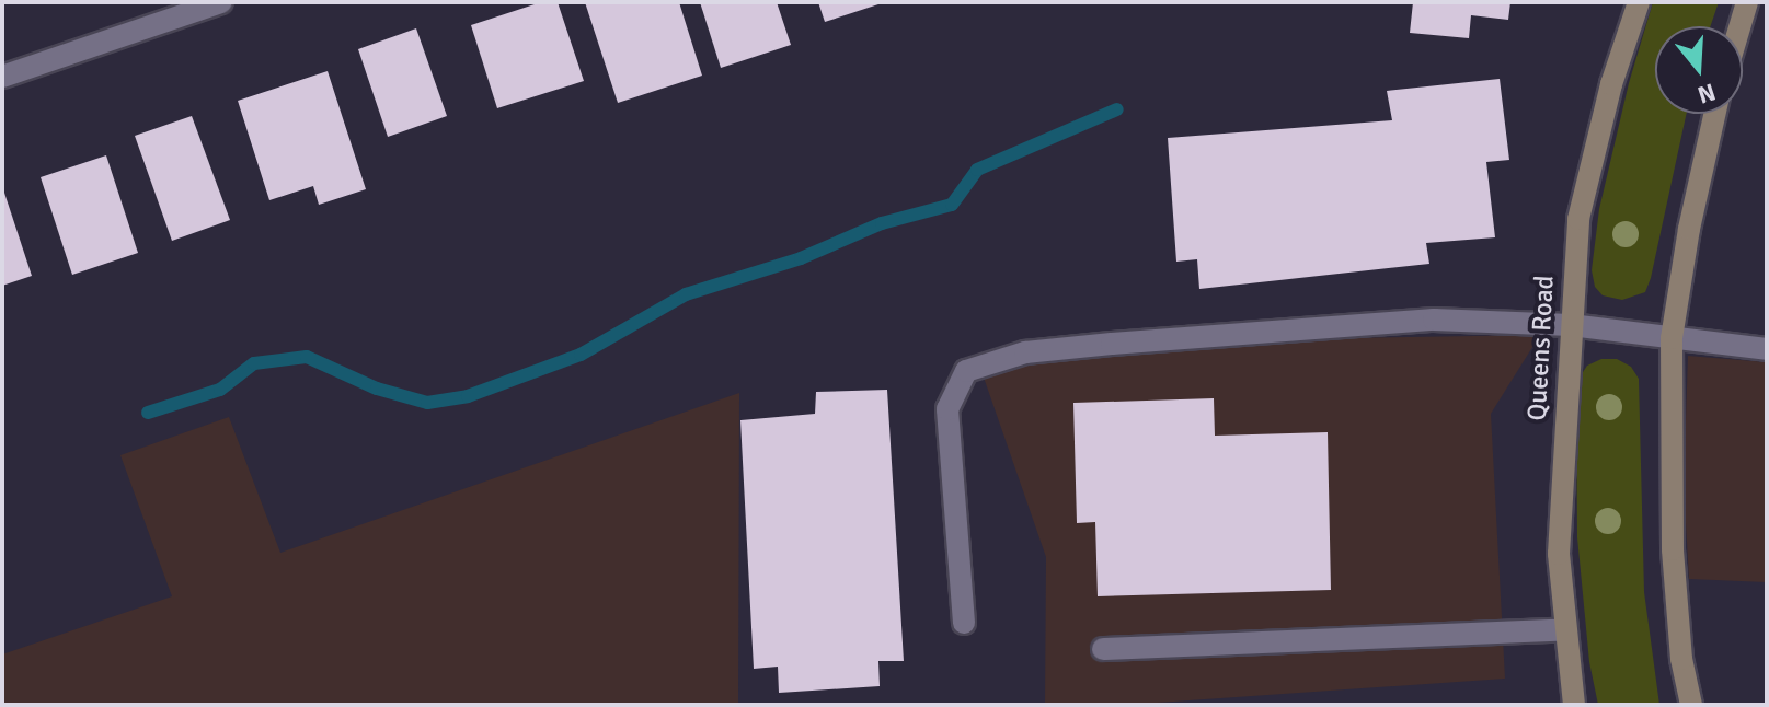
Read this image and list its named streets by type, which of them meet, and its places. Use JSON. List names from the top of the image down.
{
  "streets": {
    "main road": ["Queens Road"]
  },
  "north": "bottom"
}
